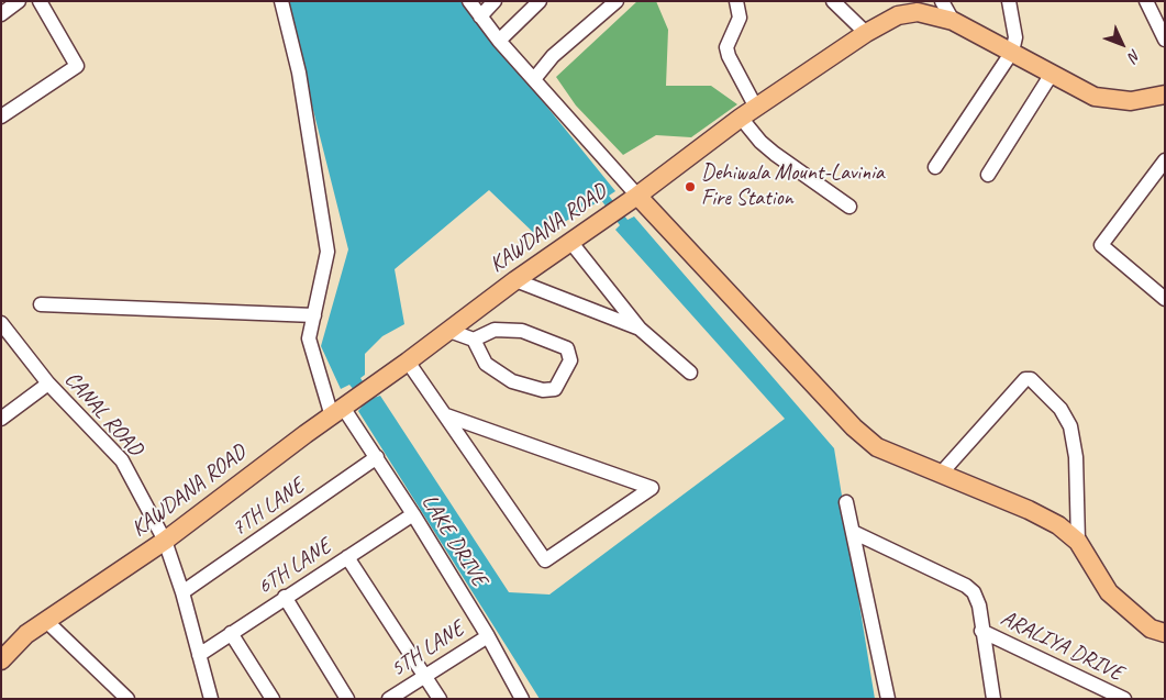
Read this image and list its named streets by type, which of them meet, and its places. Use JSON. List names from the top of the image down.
{
  "streets": {
    "main road": ["KAWDANA ROAD"],
    "street": [
      "CANAL ROAD",
      "7TH LANE",
      "LAKE DRIVE",
      "6TH LANE",
      "ARALIYA DRIVE",
      "5TH LANE"
    ]
  },
  "crossings": [
    ["KAWDANA ROAD", "CANAL ROAD"],
    ["KAWDANA ROAD", "LAKE DRIVE"],
    ["CANAL ROAD", "7TH LANE"],
    ["CANAL ROAD", "6TH LANE"],
    ["7TH LANE", "LAKE DRIVE"],
    ["LAKE DRIVE", "6TH LANE"],
    ["LAKE DRIVE", "5TH LANE"]
  ],
  "places": ["Dehiwala Mount-Lavinia Fire Station"],
  "north": "bottom right"
}
